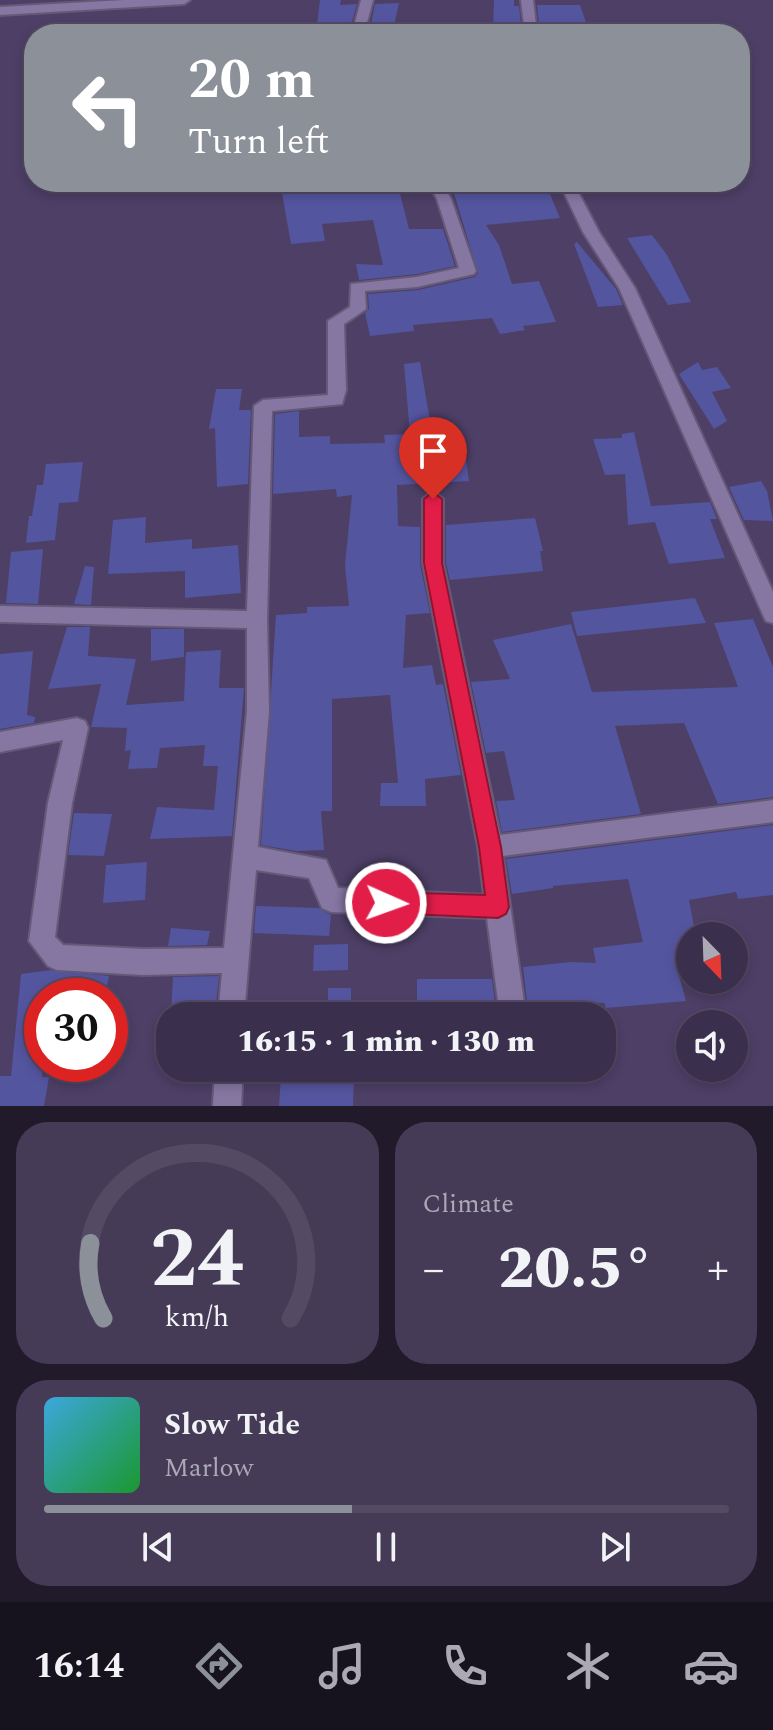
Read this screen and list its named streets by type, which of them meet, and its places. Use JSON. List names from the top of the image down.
{
  "north": "bottom right",
  "page": {
    "turn": ["20 m", "Turn left"],
    "limit": "30",
    "trip": "16:15 · 1 min · 130 m",
    "tile": "Climate",
    "heat": ["−", "20.5°", "+"],
    "song": ["Slow Tide", "Marlow"],
    "tabs": "16:14",
    "gauge": ["24", "km/h"]
  }
}
